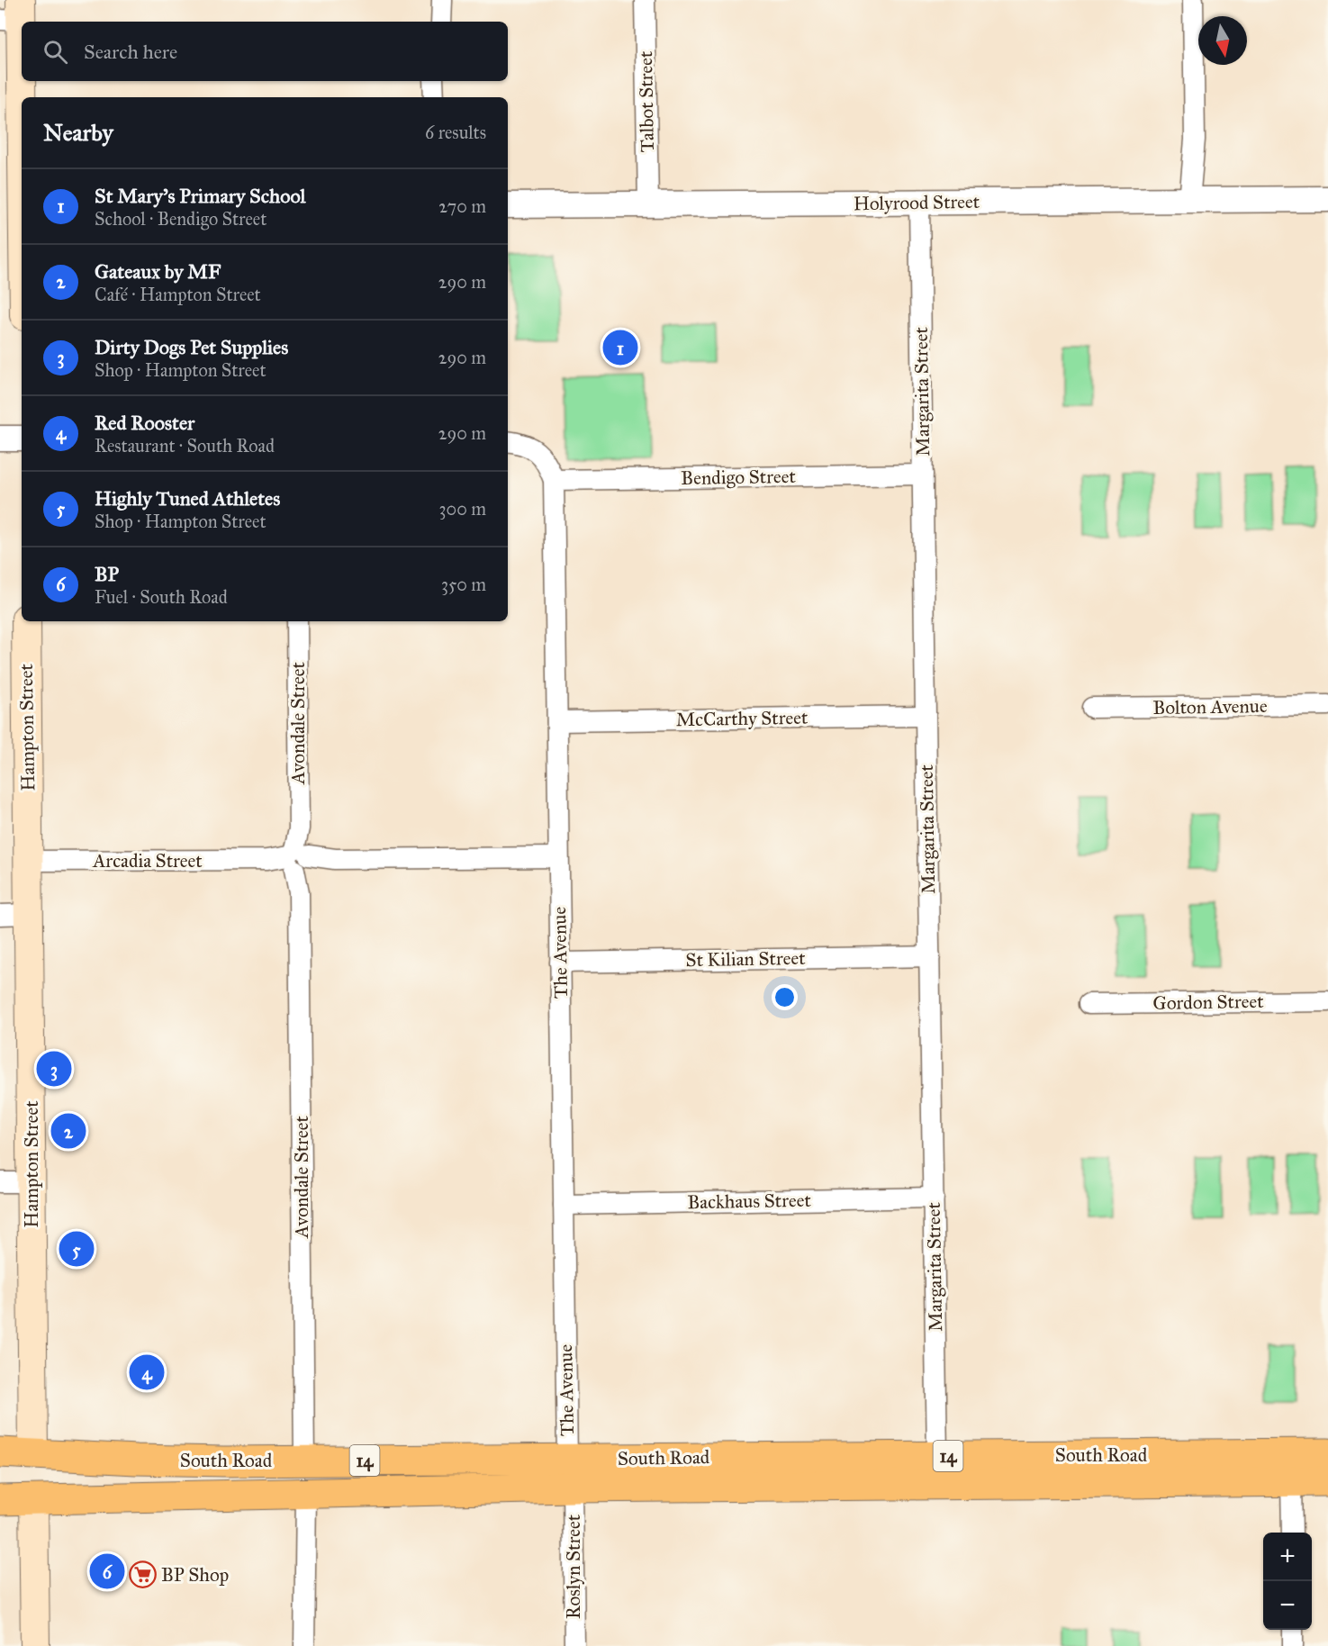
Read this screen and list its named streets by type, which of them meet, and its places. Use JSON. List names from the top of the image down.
{
  "streets": {
    "main road": ["Hampton Street", "South Road", "14"],
    "street": [
      "Talbot Street",
      "Holyrood Street",
      "Margarita Street",
      "Bendigo Street",
      "Bolton Avenue",
      "McCarthy Street",
      "Avondale Street",
      "Arcadia Street",
      "The Avenue",
      "St Kilian Street",
      "Gordon Street",
      "Backhaus Street",
      "Roslyn Street"
    ]
  },
  "crossings": [
    ["Talbot Street", "Holyrood Street"],
    ["Holyrood Street", "Margarita Street"],
    ["Margarita Street", "Bendigo Street"],
    ["Margarita Street", "McCarthy Street"],
    ["Margarita Street", "St Kilian Street"],
    ["Margarita Street", "Backhaus Street"],
    ["Margarita Street", "South Road"],
    ["Bendigo Street", "The Avenue"],
    ["McCarthy Street", "The Avenue"],
    ["Avondale Street", "Arcadia Street"],
    ["Avondale Street", "South Road"],
    ["Hampton Street", "Arcadia Street"],
    ["Hampton Street", "South Road"],
    ["Arcadia Street", "The Avenue"],
    ["The Avenue", "St Kilian Street"],
    ["The Avenue", "Backhaus Street"],
    ["The Avenue", "South Road"],
    ["The Avenue", "Roslyn Street"],
    ["South Road", "Roslyn Street"]
  ],
  "places": {
    "supermarket": ["BP Shop"]
  },
  "north": "bottom",
  "page": {
    "search": "Search here",
    "heading": ["Nearby", "6 results"],
    "list": [
      {
        "mark": "1",
        "name": "St Mary's Primary School",
        "note": "School · Bendigo Street",
        "value": "270 m"
      },
      {
        "mark": "2",
        "name": "Gateaux by MF",
        "note": "Café · Hampton Street",
        "value": "290 m"
      },
      {
        "mark": "3",
        "name": "Dirty Dogs Pet Supplies",
        "note": "Shop · Hampton Street",
        "value": "290 m"
      },
      {
        "mark": "4",
        "name": "Red Rooster",
        "note": "Restaurant · South Road",
        "value": "290 m"
      },
      {
        "mark": "5",
        "name": "Highly Tuned Athletes",
        "note": "Shop · Hampton Street",
        "value": "300 m"
      },
      {
        "mark": "6",
        "name": "BP",
        "note": "Fuel · South Road",
        "value": "350 m"
      }
    ],
    "pins": [
      "1",
      "3",
      "2",
      "5",
      "4",
      "6"
    ],
    "map_buttons": ["+", "−"]
  }
}
